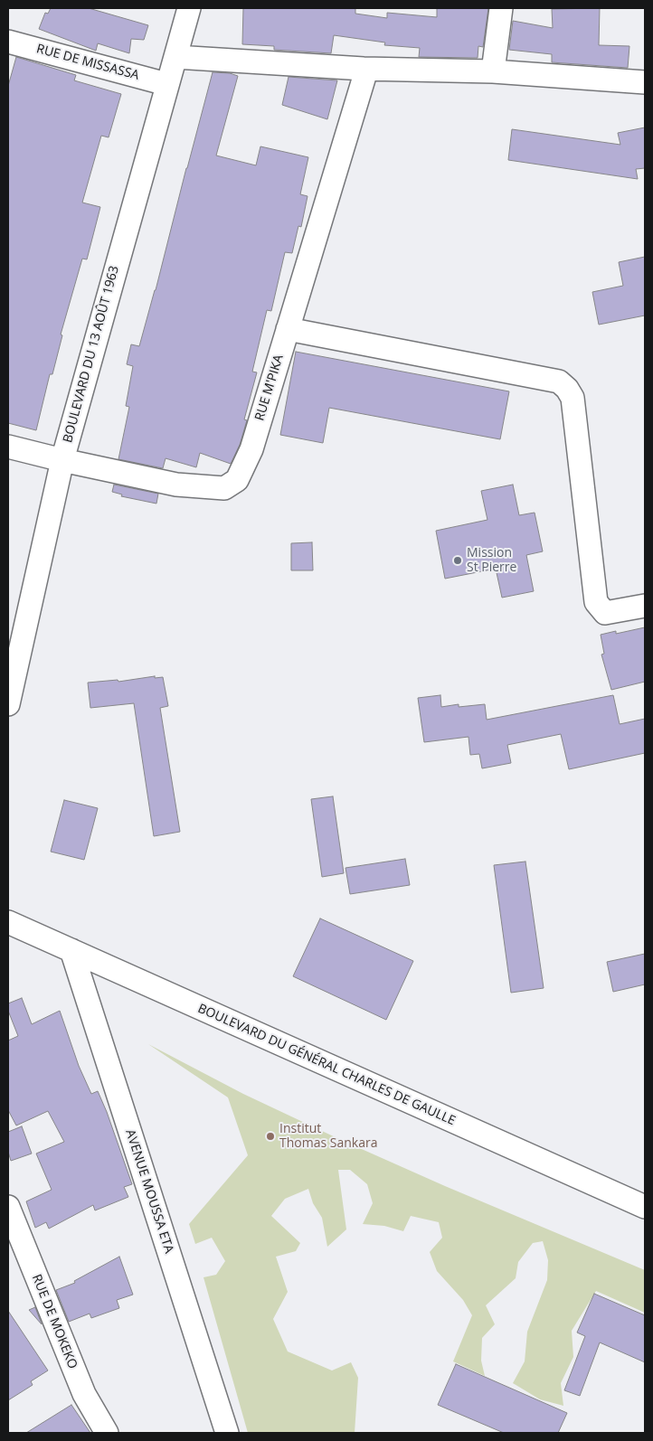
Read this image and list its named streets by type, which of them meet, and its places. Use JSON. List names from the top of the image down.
{
  "streets": {
    "street": [
      "RUE DE MISSASSA",
      "BOULEVARD DU 13 AOÛT 1963",
      "RUE M'PIKA",
      "BOULEVARD DU GÉNÉRAL CHARLES DE GAULLE",
      "AVENUE MOUSSA ETA",
      "RUE DE MOKEKO"
    ]
  },
  "crossings": [
    ["RUE DE MISSASSA", "BOULEVARD DU 13 AOÛT 1963"],
    ["BOULEVARD DU 13 AOÛT 1963", "RUE M'PIKA"],
    ["BOULEVARD DU GÉNÉRAL CHARLES DE GAULLE", "AVENUE MOUSSA ETA"]
  ],
  "places": ["Mission St Pierre", "Institut Thomas Sankara"]
}
